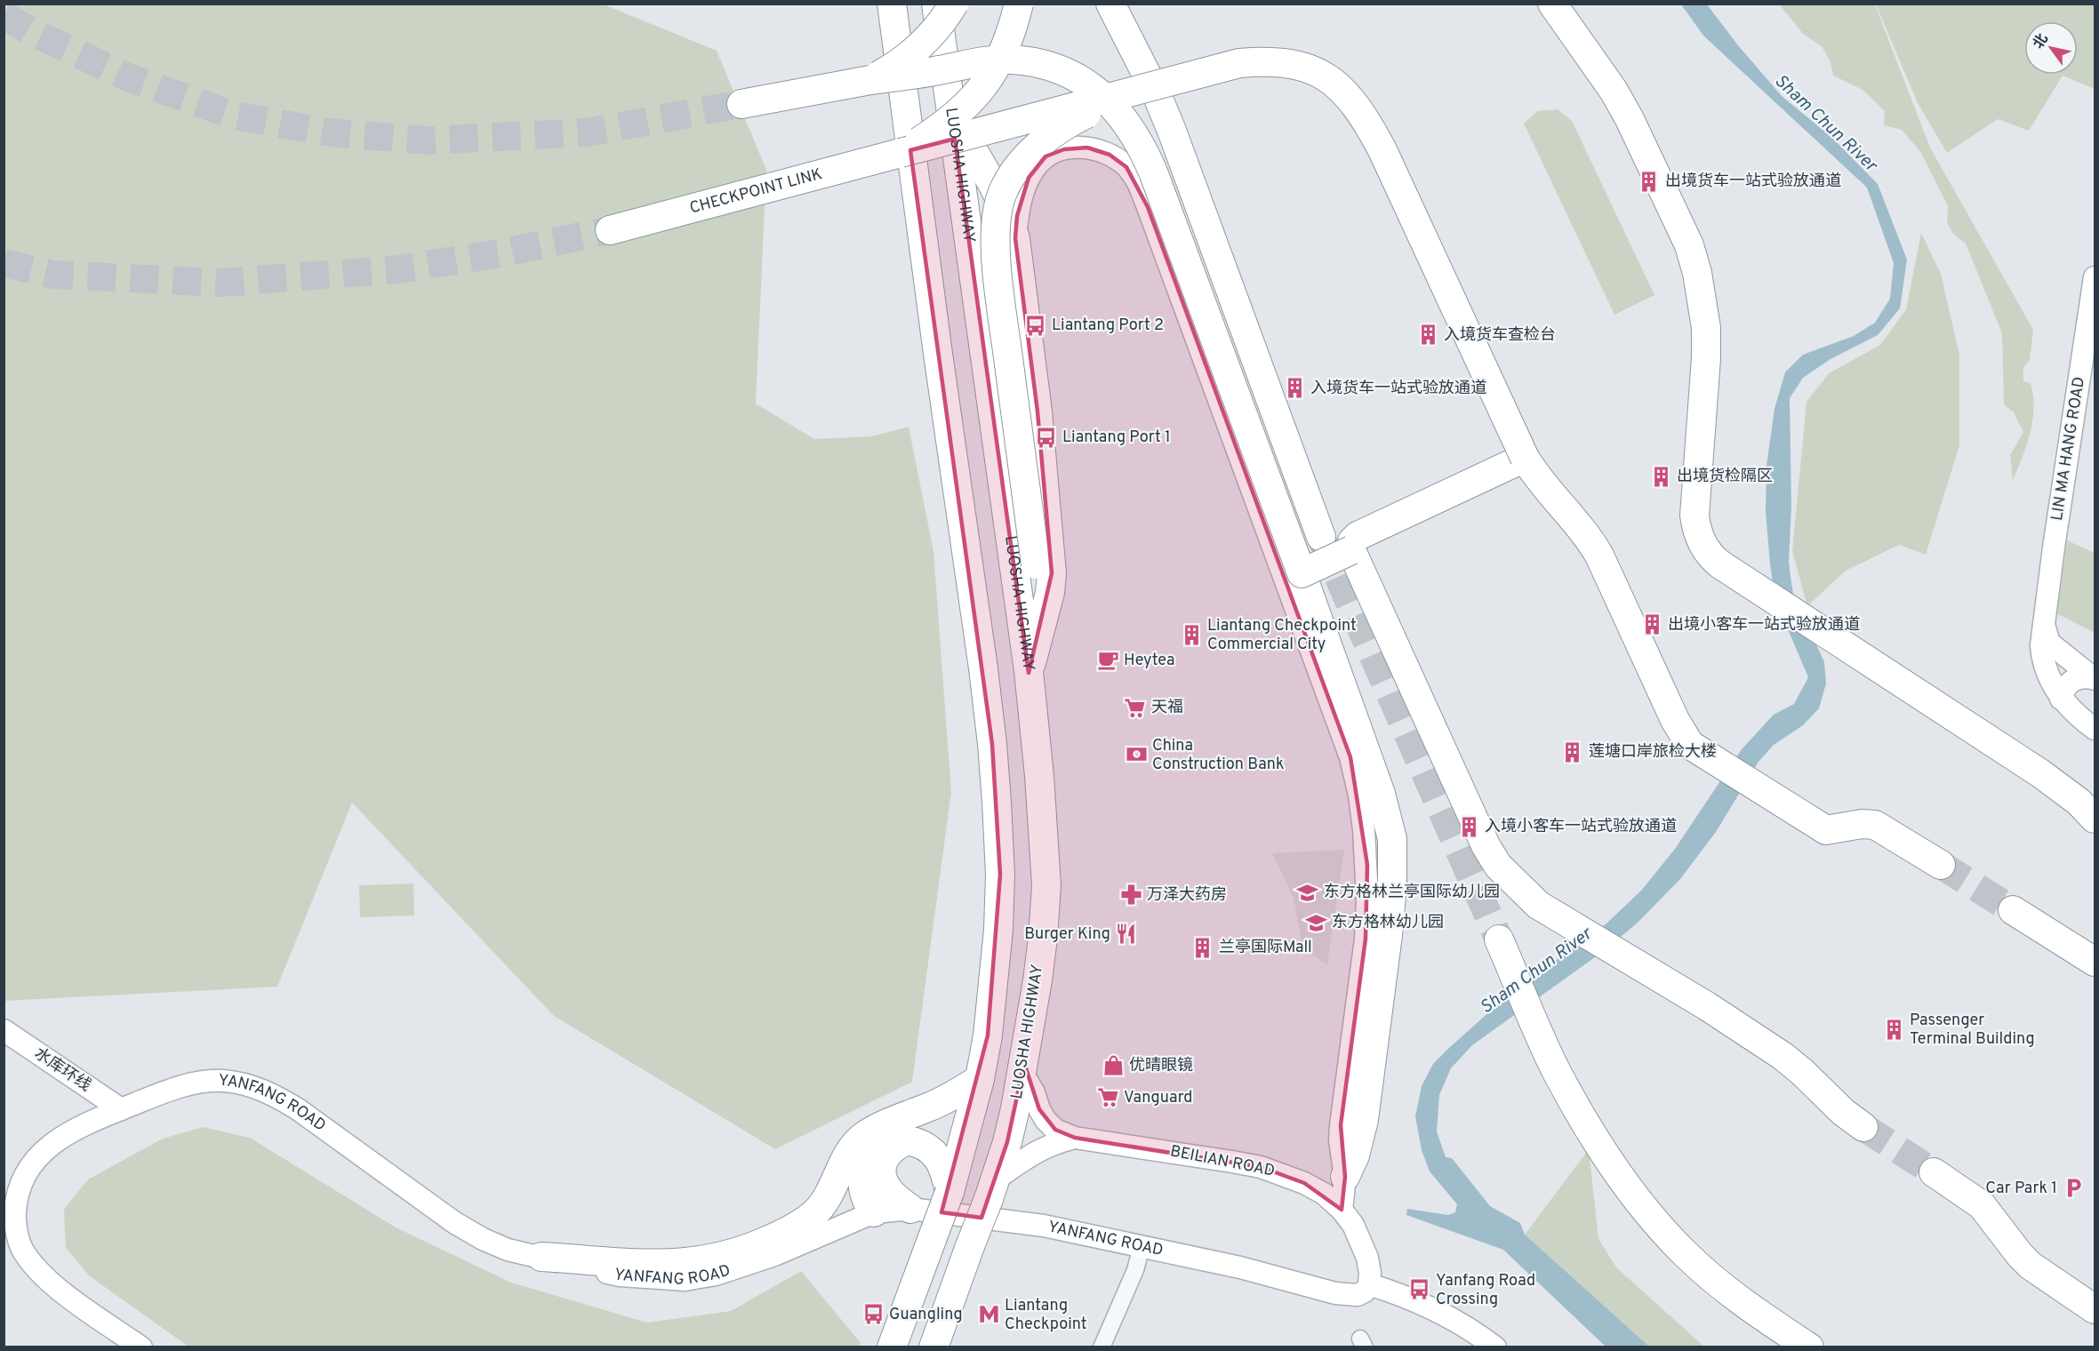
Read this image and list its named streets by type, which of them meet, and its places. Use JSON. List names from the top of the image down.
{
  "streets": {
    "highway": ["LUOSHA HIGHWAY", "CHECKPOINT LINK"],
    "street": [
      "LIN MA HANG ROAD",
      "水库环线",
      "YANFANG ROAD",
      "BEILIAN ROAD"
    ]
  },
  "crossings": [
    ["LUOSHA HIGHWAY", "BEILIAN ROAD"],
    ["水库环线", "YANFANG ROAD"],
    ["YANFANG ROAD", "BEILIAN ROAD"]
  ],
  "water": ["Sham Chun River"],
  "places": {
    "building": [
      "出境货车一站式验放通道",
      "入境货车查检台",
      "入境货车一站式验放通道",
      "出境货检隔区",
      "出境小客车一站式验放通道",
      "Liantang Checkpoint Commercial City",
      "莲塘口岸旅检大楼",
      "入境小客车一站式验放通道",
      "兰亭国际Mall",
      "Passenger Terminal Building"
    ],
    "bus stop": [
      "Liantang Port 2",
      "Liantang Port 1",
      "Yanfang Road Crossing",
      "Guangling"
    ],
    "cafe": ["Heytea"],
    "supermarket": ["天福", "Vanguard"],
    "bank": ["China Construction Bank"],
    "school or university": ["东方格林兰亭国际幼儿园", "东方格林幼儿园"],
    "pharmacy": ["万泽大药房"],
    "restaurant": ["Burger King"],
    "shop": ["优晴眼镜"],
    "parking": ["Car Park 1"],
    "metro station": ["Liantang Checkpoint"]
  },
  "north": "top left"
}
